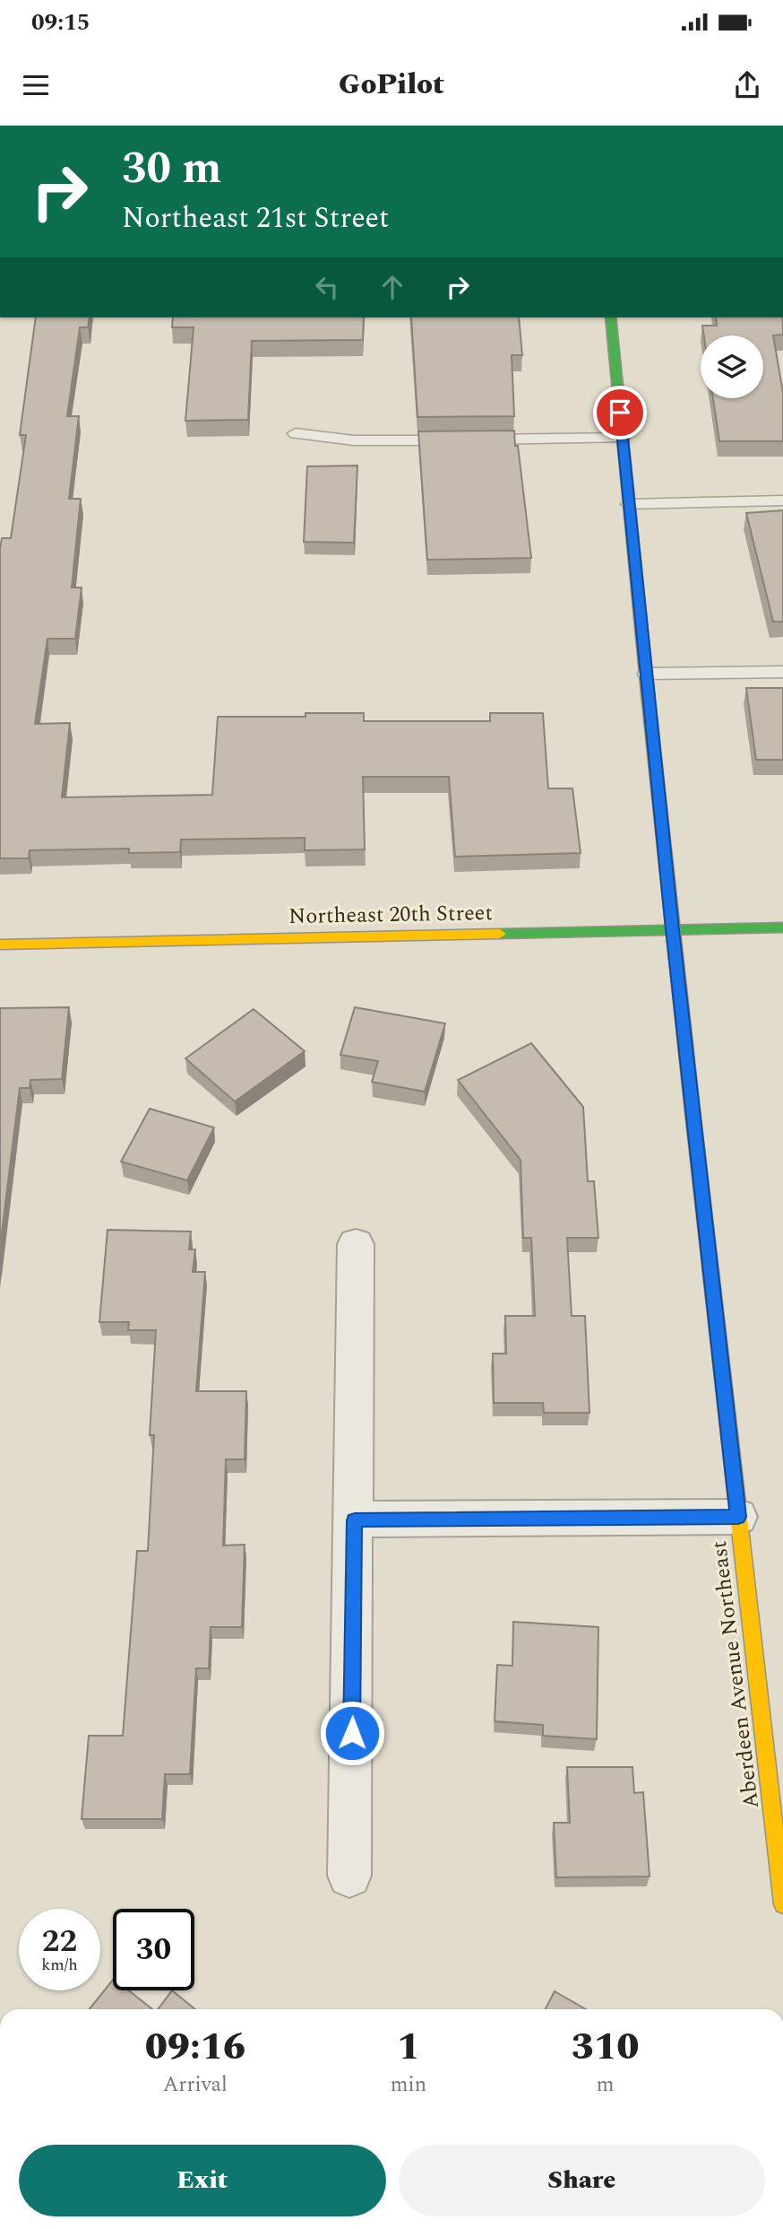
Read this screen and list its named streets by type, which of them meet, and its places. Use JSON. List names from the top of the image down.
{
  "streets": {
    "street": ["Northeast 20th Street", "Aberdeen Avenue Northeast"]
  },
  "crossings": [
    ["Northeast 20th Street", "Aberdeen Avenue Northeast"]
  ],
  "page": {
    "status": "09:15",
    "header": "GoPilot",
    "turn": ["30 m", "Northeast 21st Street"],
    "speed": "22 km/h",
    "limit": "30",
    "eta": [
      "09:16",
      "Arrival",
      "1",
      "min",
      "310",
      "m"
    ],
    "buttons": ["Exit", "Share"]
  }
}
